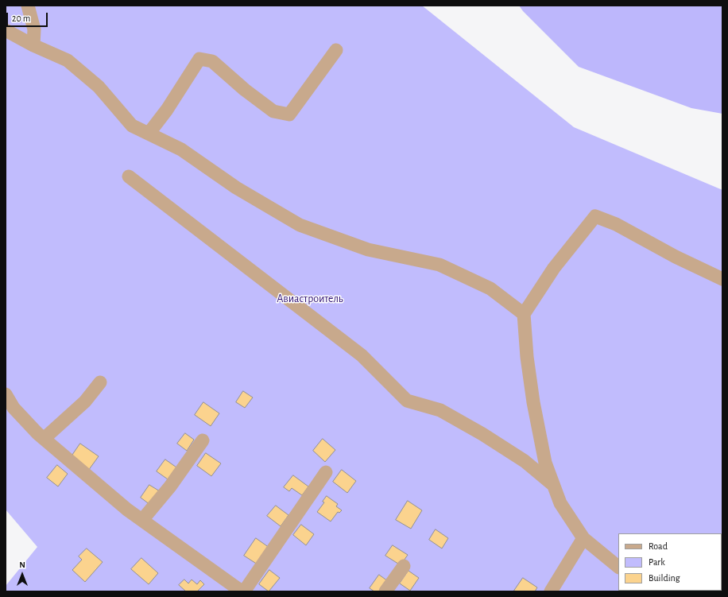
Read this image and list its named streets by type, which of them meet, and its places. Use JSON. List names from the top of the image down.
{
  "parks": ["Авиастроитель"],
  "legend": ["Road", "Park", "Building"],
  "scale_bar": "20 m",
  "north": "top"
}
